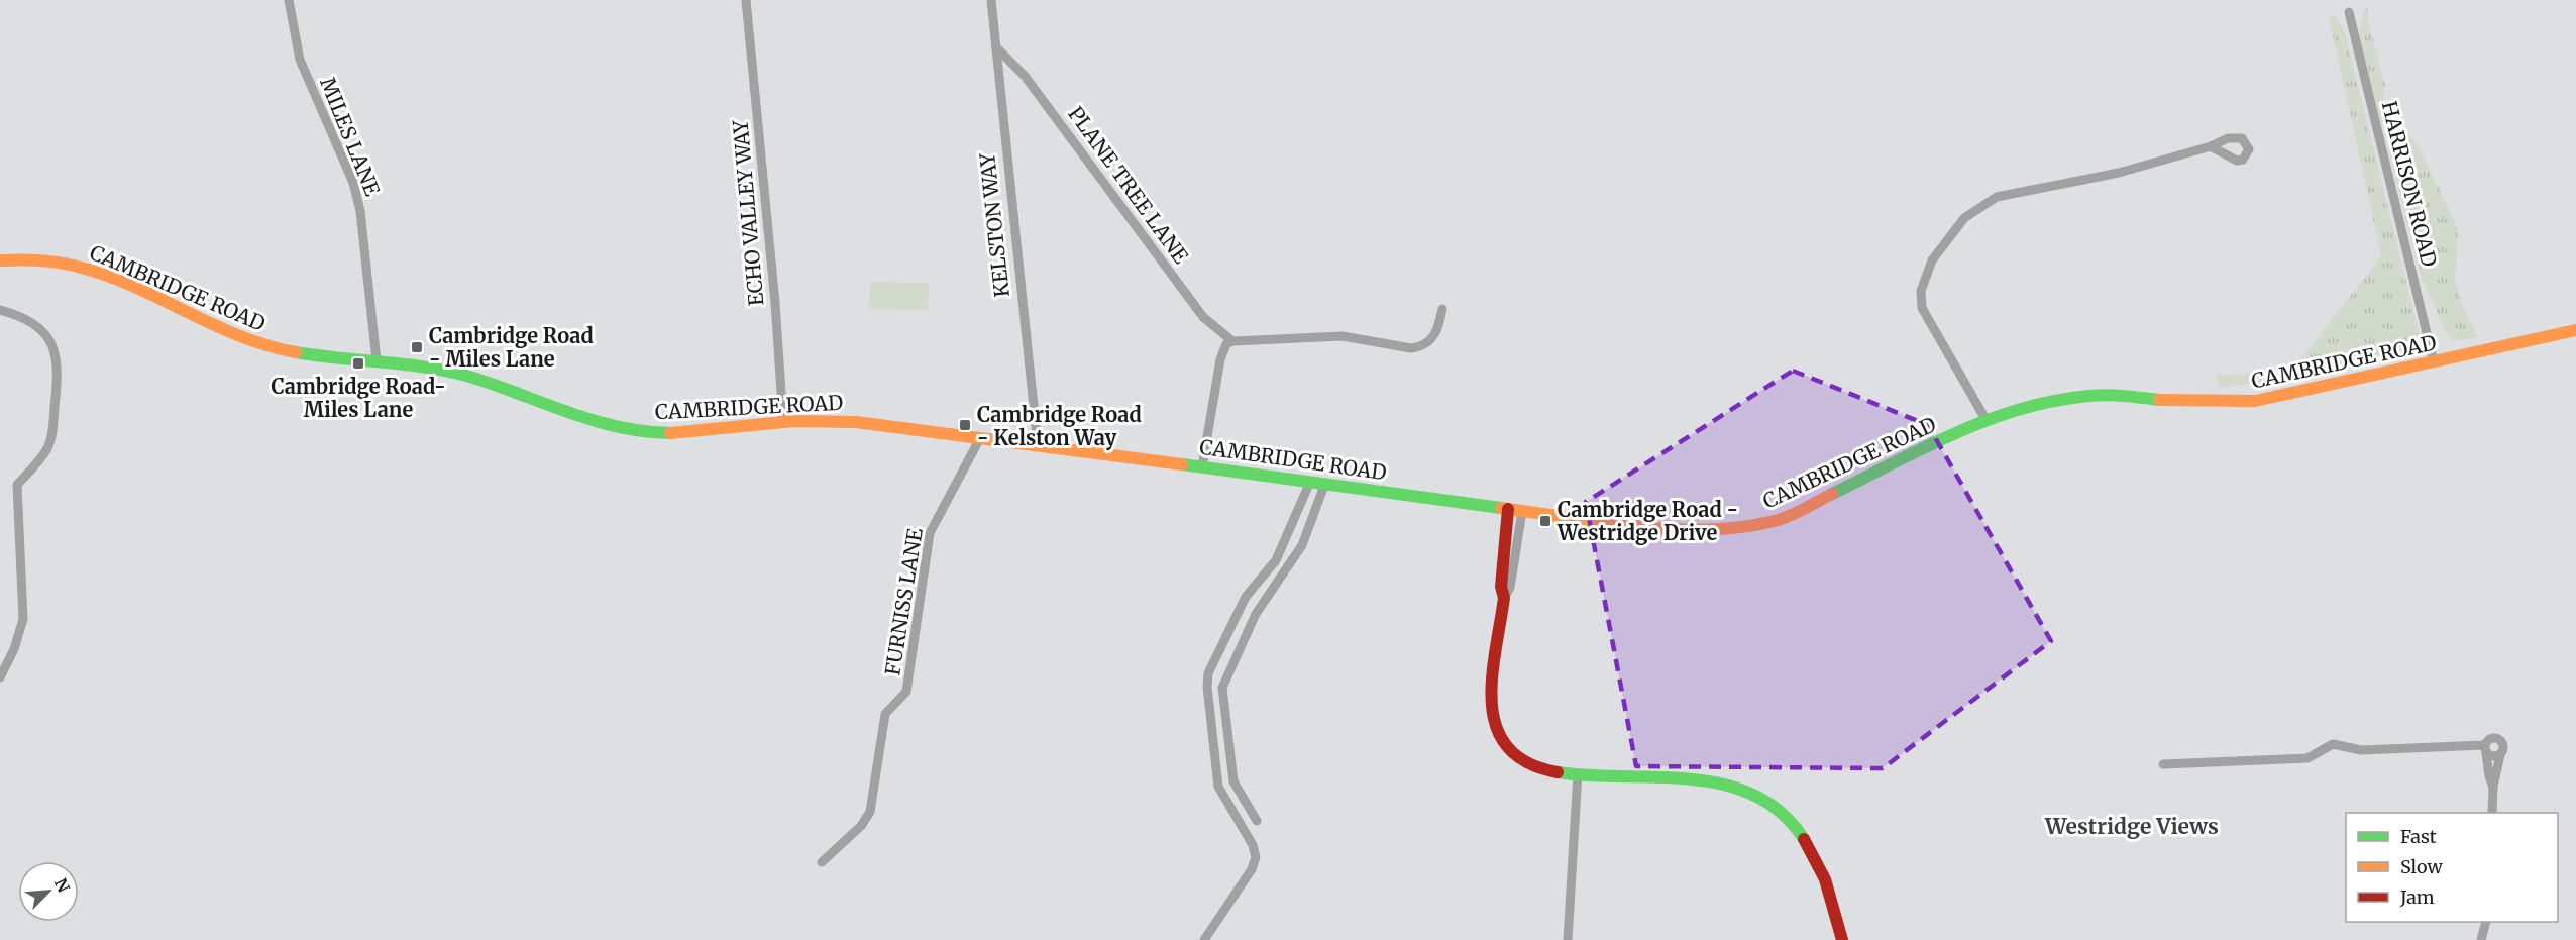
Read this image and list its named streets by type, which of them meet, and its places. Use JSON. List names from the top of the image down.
{
  "streets": {
    "main road": ["CAMBRIDGE ROAD"],
    "street": [
      "MILES LANE",
      "HARRISON ROAD",
      "PLANE TREE LANE",
      "ECHO VALLEY WAY",
      "KELSTON WAY",
      "FURNISS LANE"
    ]
  },
  "crossings": [
    ["MILES LANE", "CAMBRIDGE ROAD"],
    ["HARRISON ROAD", "CAMBRIDGE ROAD"],
    ["PLANE TREE LANE", "KELSTON WAY"],
    ["ECHO VALLEY WAY", "CAMBRIDGE ROAD"],
    ["KELSTON WAY", "CAMBRIDGE ROAD"],
    ["CAMBRIDGE ROAD", "FURNISS LANE"]
  ],
  "districts": ["Westridge Views"],
  "places": {
    "transit": [
      "Cambridge Road - Miles Lane",
      "Cambridge Road- Miles Lane",
      "Cambridge Road - Kelston Way",
      "Cambridge Road - Westridge Drive"
    ]
  },
  "legend": ["Fast", "Slow", "Jam"],
  "north": "top right"
}
